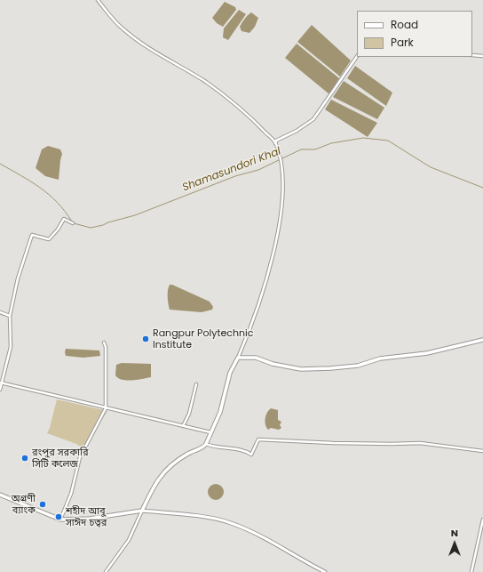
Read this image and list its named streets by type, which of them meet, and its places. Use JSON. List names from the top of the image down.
{
  "water": ["Shamasundori Khal"],
  "places": [
    "Rangpur Polytechnic Institute",
    "রংপুর সরকারি সিটি কলেজ",
    "অগ্রণী ব্যাংক",
    "শহীদ আবু সাঈদ চত্বর"
  ],
  "legend": ["Road", "Park"],
  "north": "top"
}
